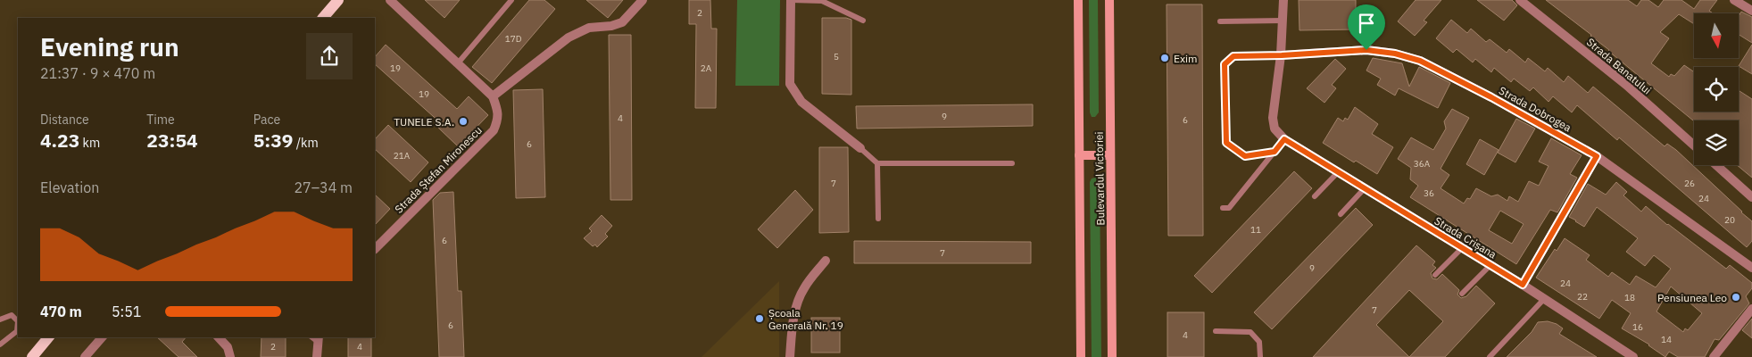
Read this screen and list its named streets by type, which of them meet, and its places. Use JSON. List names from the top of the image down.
{
  "streets": {
    "main road": ["Bulevardul Victoriei"],
    "street": [
      "Strada Banatului",
      "Strada Dobrogea",
      "Strada Ștefan Mironescu",
      "Strada Crișana"
    ]
  },
  "places": [
    "Exim",
    "TUNELE S.A.",
    "Pensiunea Leo",
    "Școala Generală Nr. 19"
  ],
  "house_numbers": [
    "2",
    "17D",
    "5",
    "19",
    "2A",
    "19",
    "9",
    "4",
    "6",
    "6",
    "21A",
    "36A",
    "7",
    "26",
    "36",
    "24",
    "20",
    "11",
    "6",
    "7",
    "9",
    "24",
    "22",
    "18",
    "7",
    "6",
    "16",
    "4",
    "14",
    "2",
    "4"
  ],
  "north": "bottom",
  "page": {
    "heading": ["Evening run", "21:37 · 9 × 470 m"],
    "stats": [
      ["Distance", "4.23 km"],
      ["Time", "23:54"],
      ["Pace", "5:39 /km"]
    ],
    "chart": ["Elevation", "27–34 m"],
    "list": [
      {
        "name": "470 m",
        "note": "5:51"
      }
    ]
  }
}
